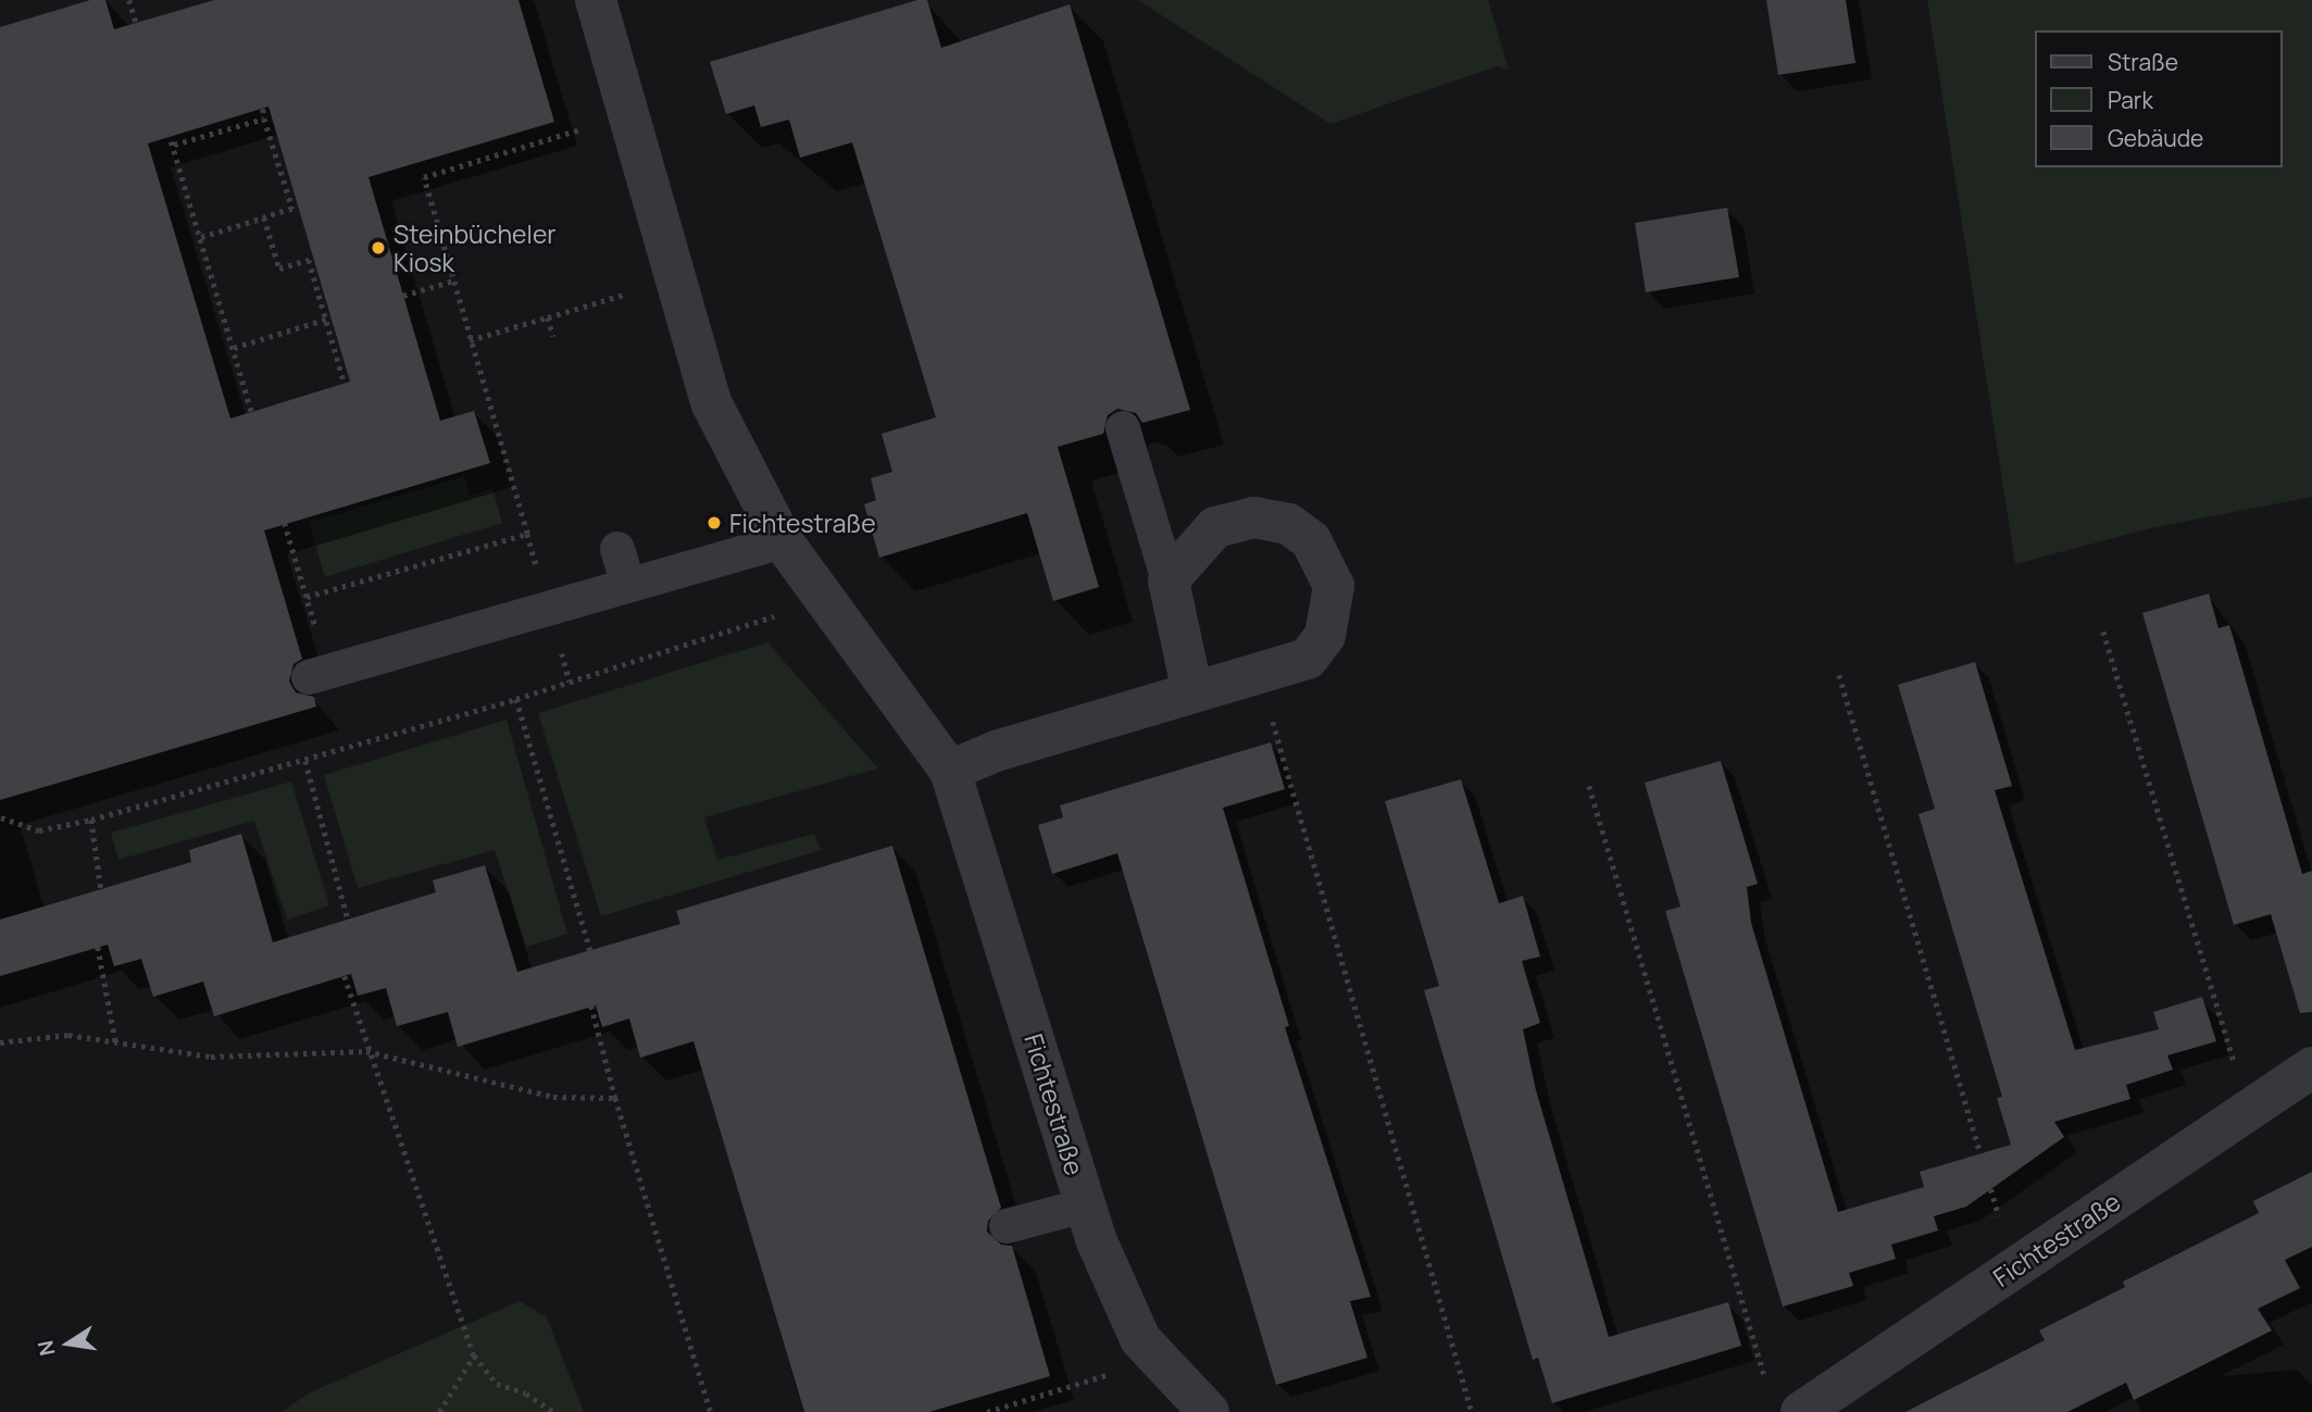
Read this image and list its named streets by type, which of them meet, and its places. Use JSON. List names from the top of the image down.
{
  "streets": {
    "street": ["Fichtestraße"]
  },
  "places": ["Steinbücheler Kiosk", "Fichtestraße"],
  "legend": ["Straße", "Park", "Gebäude"],
  "north": "left"
}
